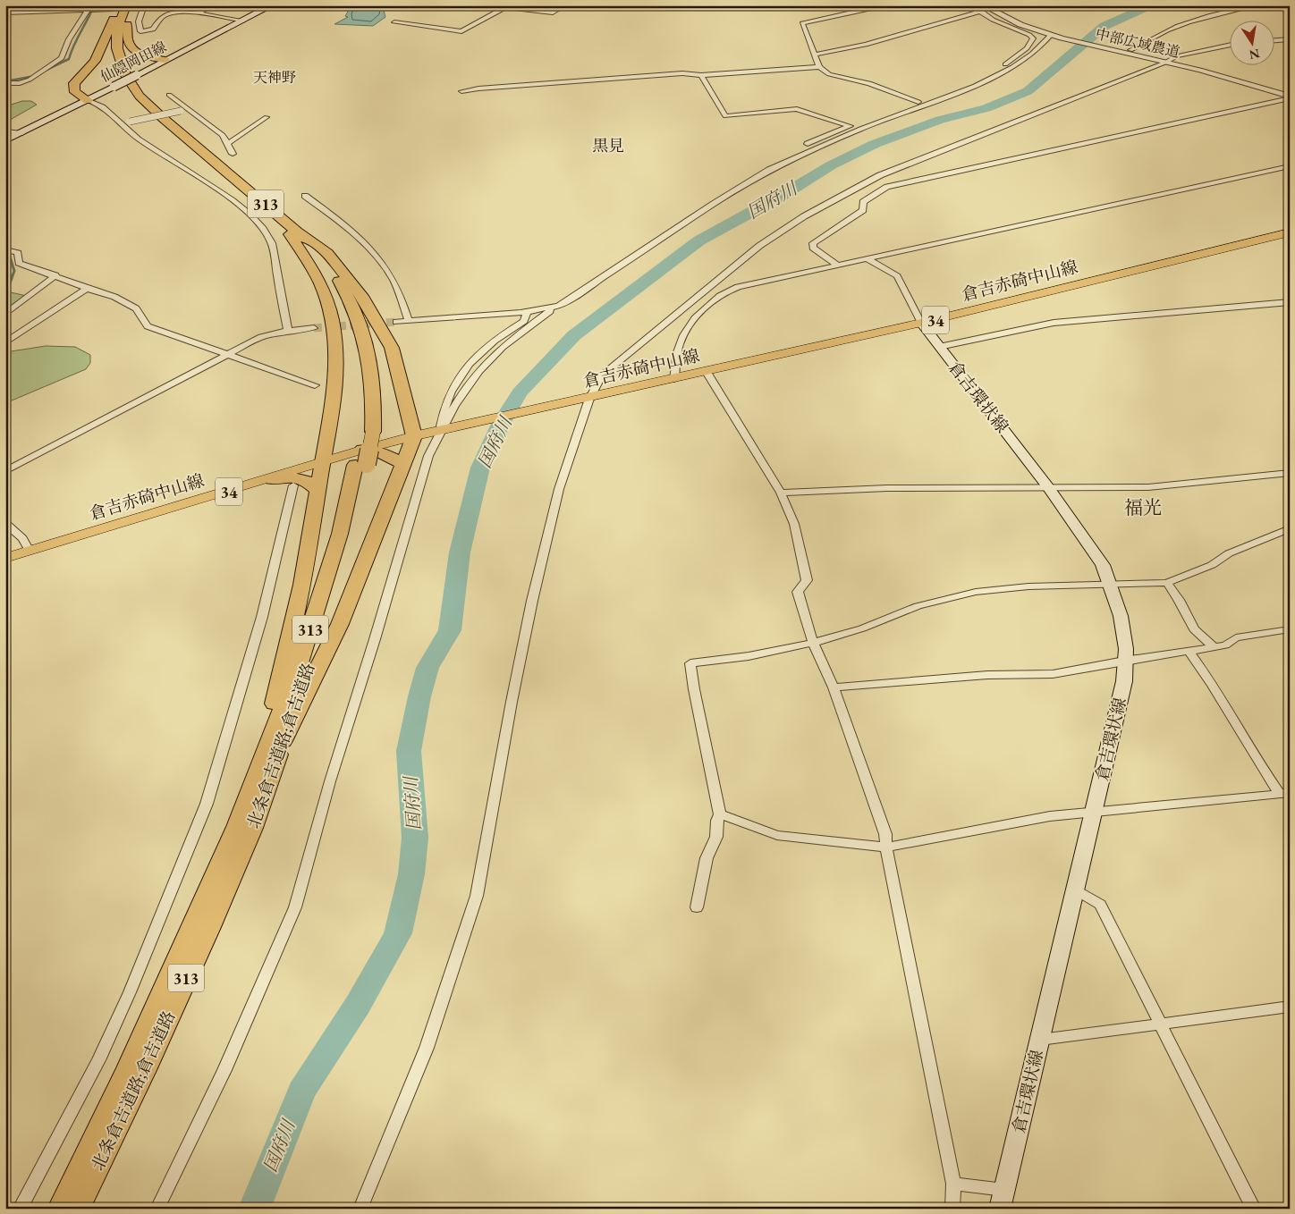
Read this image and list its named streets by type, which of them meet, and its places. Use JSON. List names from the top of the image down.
{
  "streets": {
    "highway": ["313", "北条倉吉道路;倉吉道路"],
    "main road": [
      "仙隠岡田線",
      "倉吉赤碕中山線",
      "34",
      "倉吉環状線"
    ],
    "street": ["中部広域農道"]
  },
  "crossings": [
    ["倉吉赤碕中山線", "倉吉環状線"],
    ["倉吉赤碕中山線", "北条倉吉道路;倉吉道路"]
  ],
  "districts": ["天神野", "黒見", "福光"],
  "water": ["国府川"],
  "north": "bottom"
}
